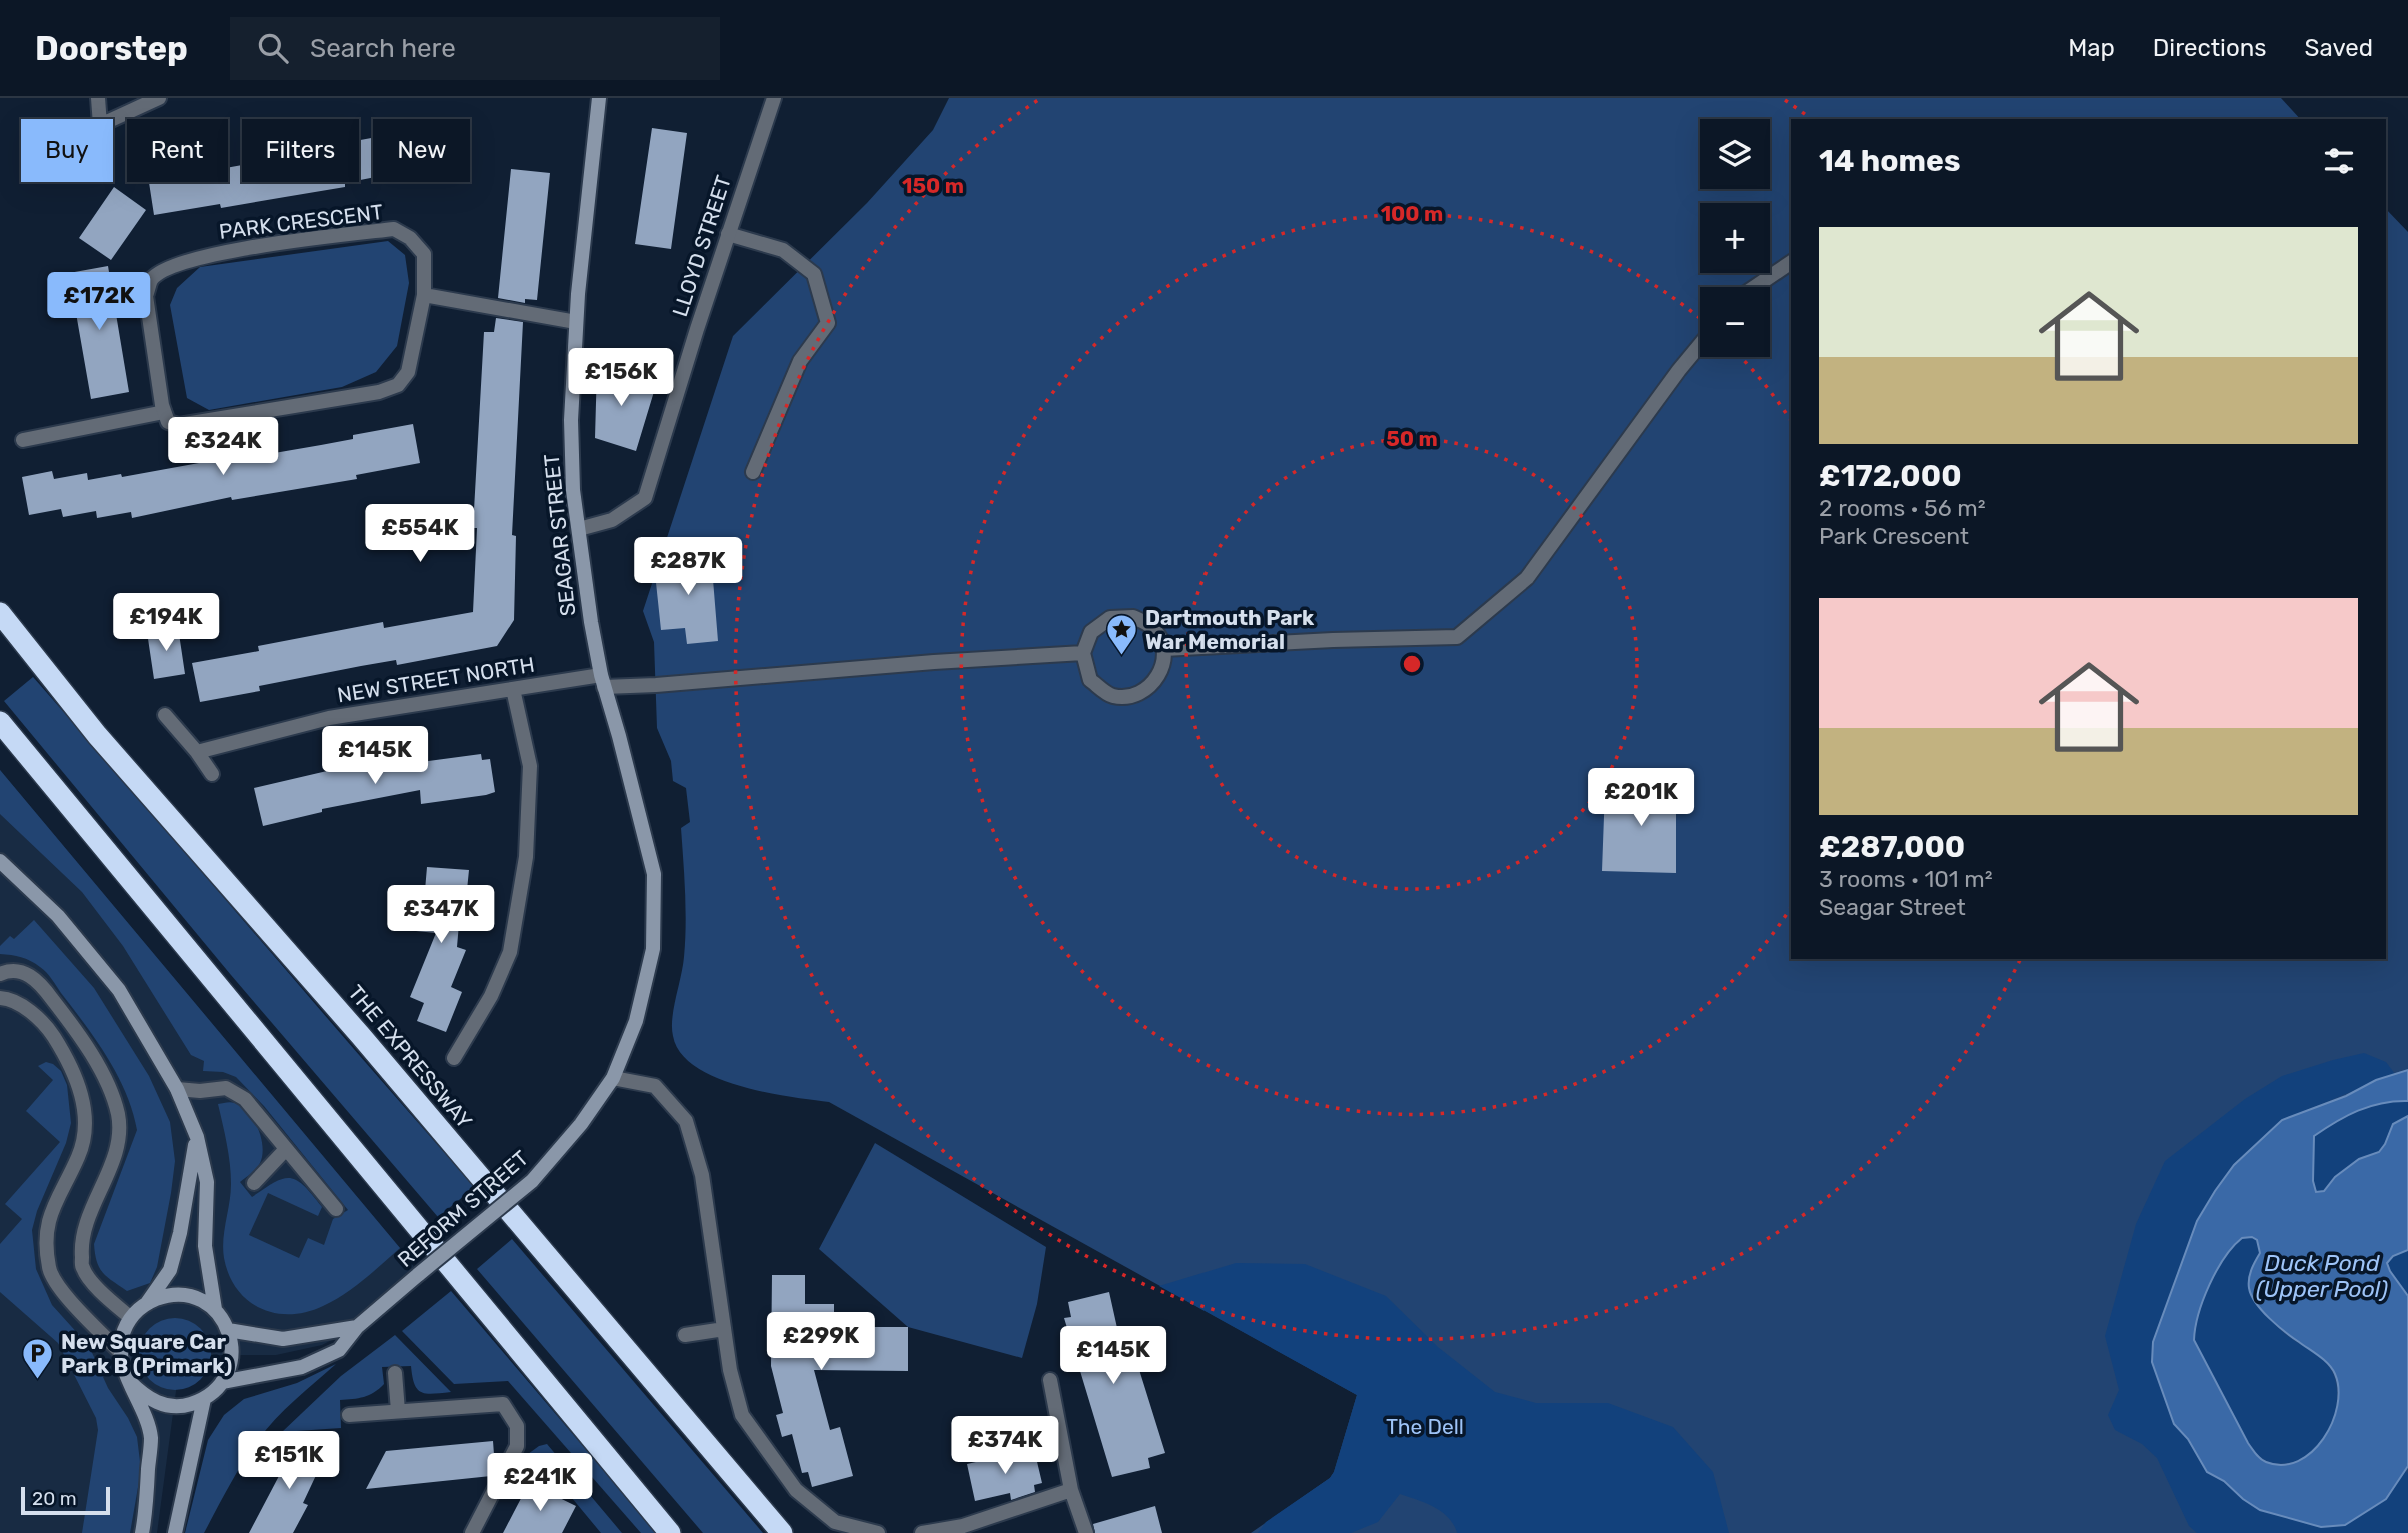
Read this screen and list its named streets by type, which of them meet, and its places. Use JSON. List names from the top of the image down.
{
  "streets": {
    "highway": ["THE EXPRESSWAY"],
    "street": [
      "PARK CRESCENT",
      "LLOYD STREET",
      "SEAGAR STREET",
      "NEW STREET NORTH",
      "REFORM STREET"
    ]
  },
  "crossings": [
    ["LLOYD STREET", "SEAGAR STREET"],
    ["SEAGAR STREET", "NEW STREET NORTH"],
    ["SEAGAR STREET", "REFORM STREET"],
    ["NEW STREET NORTH", "REFORM STREET"]
  ],
  "water": ["Duck Pond (Upper Pool)"],
  "parks": ["The Dell"],
  "places": {
    "place": ["Dartmouth Park War Memorial"],
    "parking": ["New Square Car Park B (Primark)"]
  },
  "scale_bar": "20 m",
  "page": {
    "header": "Doorstep",
    "search": "Search here",
    "nav": ["Map", "Directions", "Saved"],
    "map_buttons": ["+", "−"],
    "chip": [
      "Buy",
      "Rent",
      "Filters",
      "New"
    ],
    "heading": "14 homes",
    "list": [
      {
        "name": "£172,000",
        "note": "2 rooms · 56 m² · Park Crescent"
      },
      {
        "name": "£287,000",
        "note": "3 rooms · 101 m² · Seagar Street"
      }
    ],
    "price": [
      "£172K",
      "£156K",
      "£324K",
      "£554K",
      "£287K",
      "£194K",
      "£145K",
      "£201K",
      "£347K",
      "£299K",
      "£145K",
      "£374K",
      "£151K",
      "£241K"
    ],
    "scale": "20 m"
  },
  "rings": ["150 m", "100 m", "50 m"]
}
